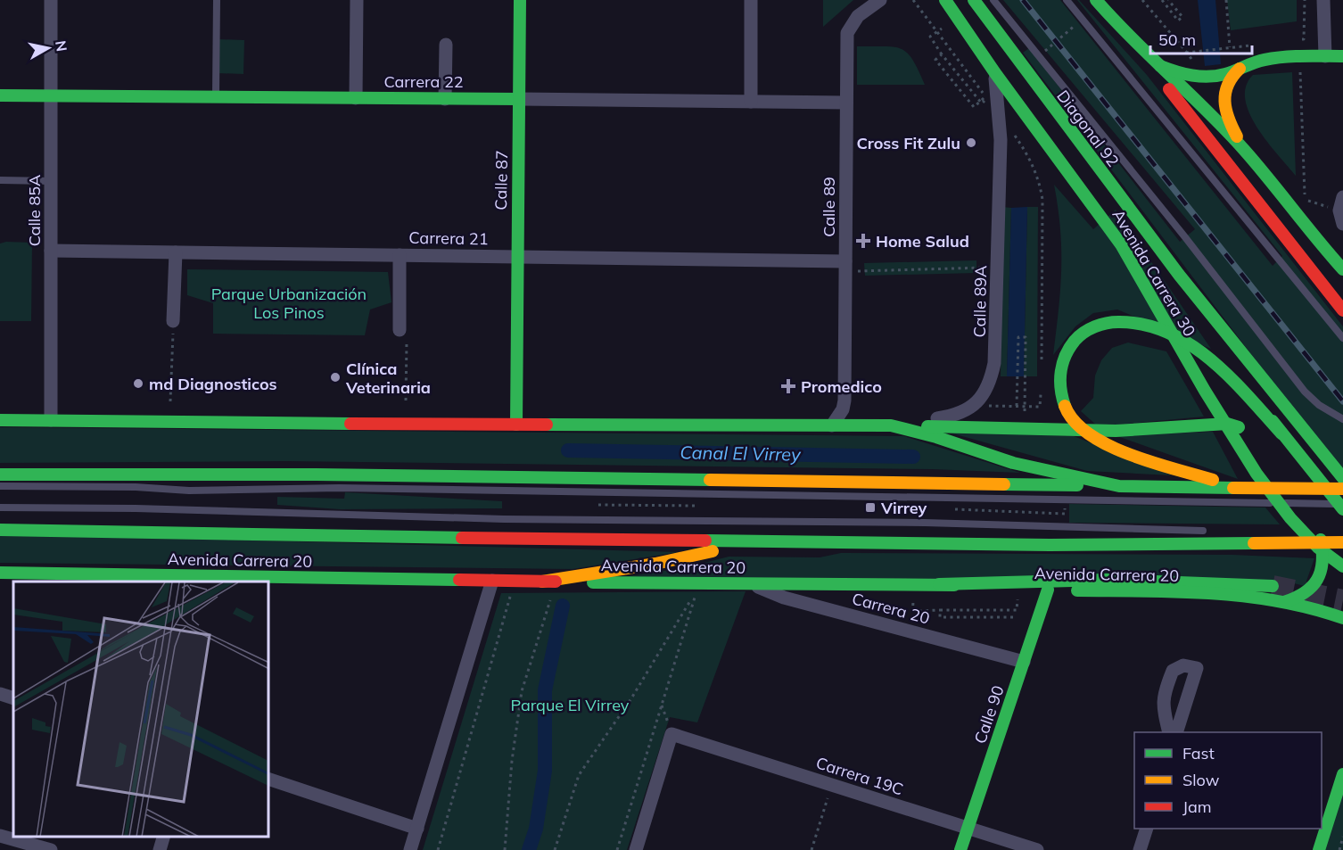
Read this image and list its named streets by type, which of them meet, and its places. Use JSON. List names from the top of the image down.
{
  "streets": {
    "main road": [
      "Carrera 22",
      "Diagonal 92",
      "Calle 87",
      "Avenida Carrera 30",
      "Avenida Carrera 20",
      "Calle 90"
    ],
    "street": [
      "Calle 89",
      "Calle 85A",
      "Carrera 21",
      "Calle 89A",
      "Carrera 20",
      "Carrera 19C"
    ]
  },
  "crossings": [
    ["Carrera 22", "Calle 87"],
    ["Carrera 22", "Calle 89"],
    ["Carrera 22", "Calle 85A"],
    ["Calle 87", "Carrera 21"],
    ["Calle 89", "Carrera 21"],
    ["Calle 85A", "Carrera 21"],
    ["Avenida Carrera 30", "Calle 89A"],
    ["Avenida Carrera 20", "Carrera 20"],
    ["Avenida Carrera 20", "Calle 90"],
    ["Carrera 20", "Calle 90"],
    ["Calle 90", "Carrera 19C"]
  ],
  "water": ["Canal El Virrey"],
  "parks": ["Parque Urbanización Los Pinos", "Parque El Virrey"],
  "places": {
    "other": ["Cross Fit Zulu", "Clínica Veterinaria", "md Diagnosticos"],
    "health": ["Home Salud", "Promedico"],
    "transit": ["Virrey"]
  },
  "legend": ["Fast", "Slow", "Jam"],
  "scale_bar": "50 m",
  "north": "right"
}
